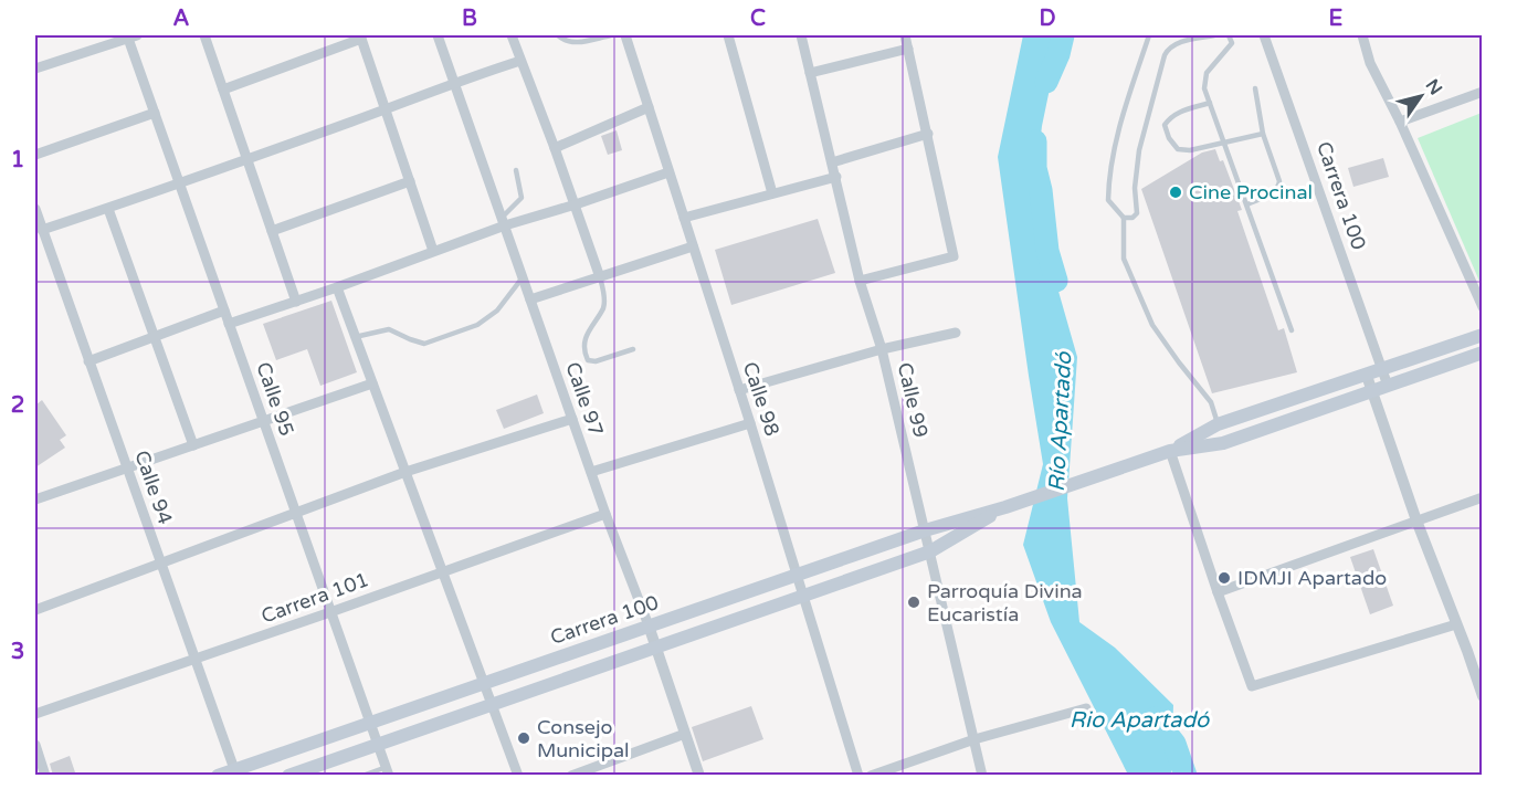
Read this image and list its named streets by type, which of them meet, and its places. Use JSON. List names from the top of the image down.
{
  "streets": {
    "main road": ["Carrera 100"],
    "street": [
      "Calle 95",
      "Calle 97",
      "Calle 98",
      "Calle 99",
      "Calle 94",
      "Carrera 101"
    ]
  },
  "crossings": [
    ["Carrera 100", "Calle 95"],
    ["Carrera 100", "Calle 97"],
    ["Carrera 100", "Calle 98"],
    ["Carrera 100", "Calle 99"],
    ["Carrera 100", "Calle 94"],
    ["Calle 95", "Carrera 101"],
    ["Calle 97", "Carrera 101"],
    ["Calle 94", "Carrera 101"]
  ],
  "water": ["Río Apartadó", "Rio Apartadó"],
  "places": [
    "Cine Procinal",
    "IDMJI Apartado",
    "Parroquía Divina Eucaristía",
    "Consejo Municipal"
  ],
  "north": "top right",
  "grid": {
    "columns": [
      "A",
      "B",
      "C",
      "D",
      "E"
    ],
    "rows": ["1", "2", "3"]
  }
}
